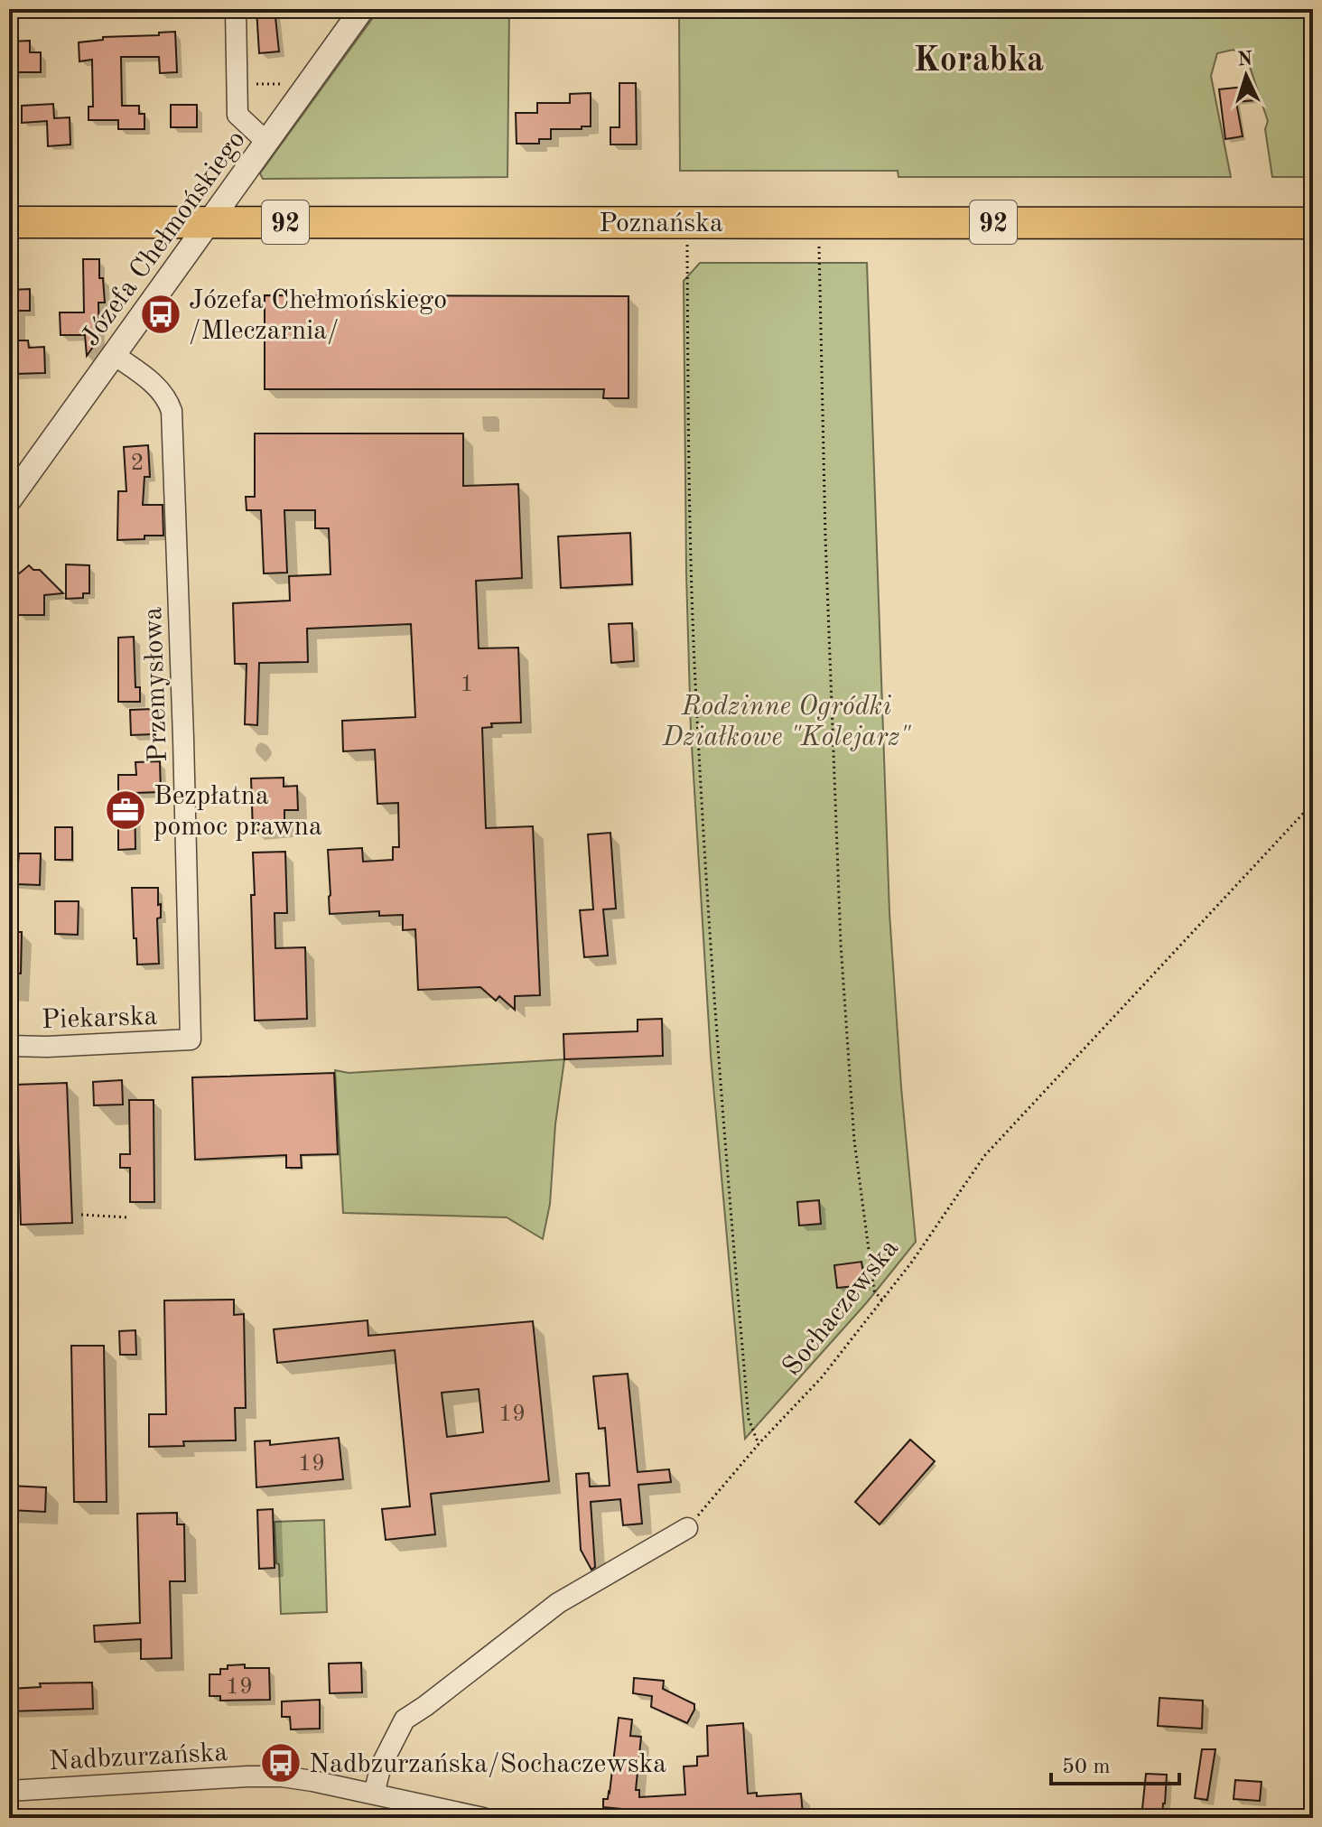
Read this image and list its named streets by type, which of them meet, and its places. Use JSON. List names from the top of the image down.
{
  "streets": {
    "main road": ["92", "Poznańska"],
    "street": [
      "Józefa Chełmońskiego",
      "Przemysłowa",
      "Piekarska",
      "Nadbzurzańska"
    ],
    "path": ["Sochaczewska"]
  },
  "crossings": [
    ["Poznańska", "Józefa Chełmońskiego"],
    ["Józefa Chełmońskiego", "Przemysłowa"],
    ["Przemysłowa", "Piekarska"]
  ],
  "districts": ["Korabka"],
  "parks": ["Rodzinne Ogródki Działkowe \"Kolejarz\""],
  "places": {
    "bus stop": ["Józefa Chełmońskiego /Mleczarnia/", "Nadbzurzańska/Sochaczewska"],
    "office": ["Bezpłatna pomoc prawna"]
  },
  "house_numbers": [
    "2",
    "1",
    "19",
    "19",
    "19"
  ],
  "scale_bar": "50 m",
  "north": "top"
}
